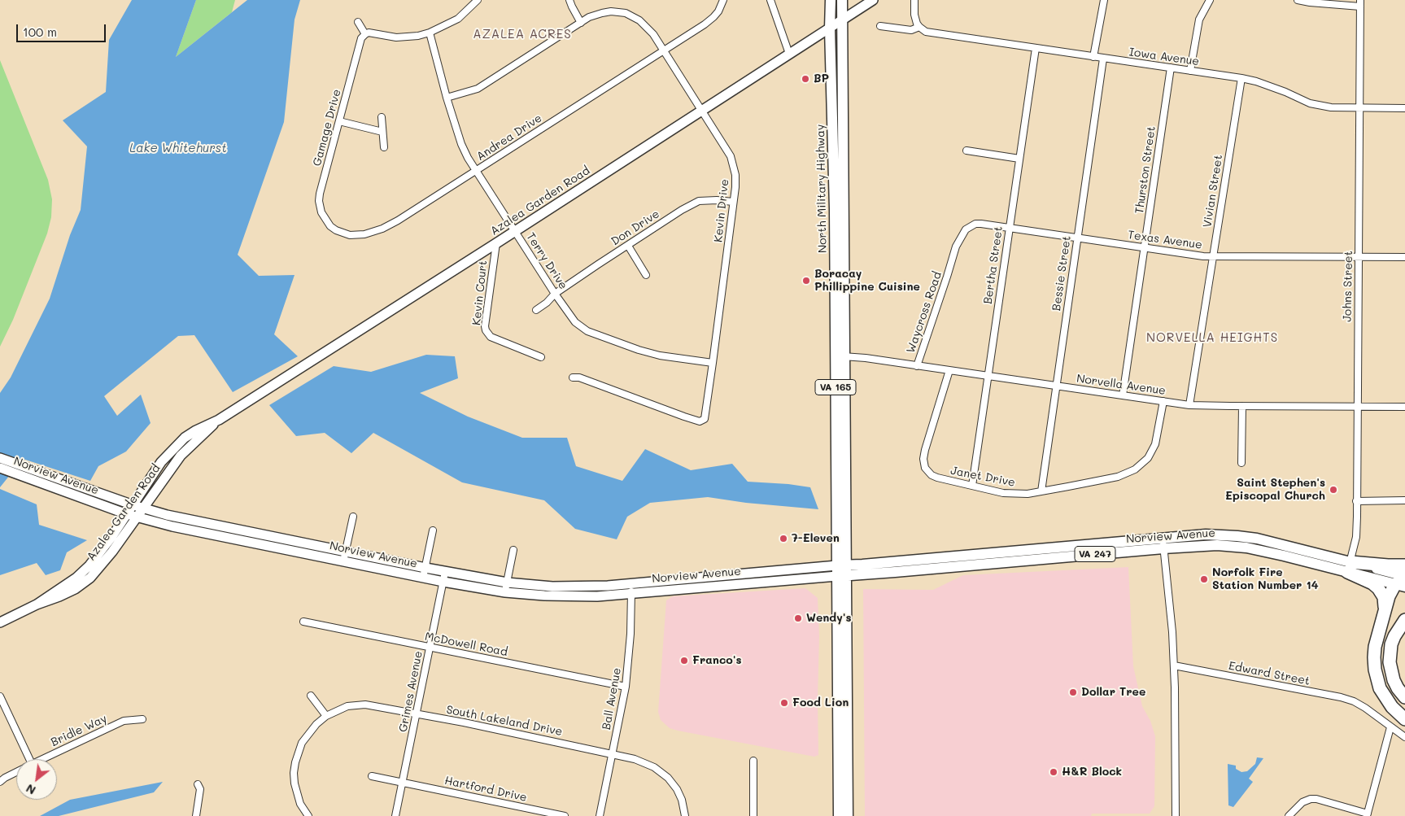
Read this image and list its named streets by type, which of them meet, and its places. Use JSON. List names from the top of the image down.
{
  "streets": {
    "main road": [
      "North Military Highway",
      "Azalea Garden Road",
      "VA 165",
      "Norview Avenue",
      "VA 247"
    ],
    "street": [
      "Iowa Avenue",
      "Gamage Drive",
      "Andrea Drive",
      "Thurston Street",
      "Vivian Street",
      "Kevin Drive",
      "Don Drive",
      "Texas Avenue",
      "Terry Drive",
      "Bertha Street",
      "Bessie Street",
      "Johns Street",
      "Kevin Court",
      "Waycross Road",
      "Norvella Avenue",
      "Janet Drive",
      "McDowell Road",
      "Edward Street",
      "Grimes Avenue",
      "Ball Avenue",
      "South Lakeland Drive",
      "Bridle Way",
      "Hartford Drive"
    ]
  },
  "crossings": [
    ["Iowa Avenue", "Thurston Street"],
    ["Iowa Avenue", "Vivian Street"],
    ["Iowa Avenue", "Bertha Street"],
    ["Iowa Avenue", "Bessie Street"],
    ["Iowa Avenue", "Johns Street"],
    ["Gamage Drive", "Andrea Drive"],
    ["Andrea Drive", "Kevin Drive"],
    ["Andrea Drive", "Terry Drive"],
    ["Thurston Street", "Texas Avenue"],
    ["Thurston Street", "Norvella Avenue"],
    ["North Military Highway", "Azalea Garden Road"],
    ["North Military Highway", "Norvella Avenue"],
    ["North Military Highway", "Norview Avenue"],
    ["Vivian Street", "Texas Avenue"],
    ["Vivian Street", "Norvella Avenue"],
    ["Azalea Garden Road", "Kevin Drive"],
    ["Azalea Garden Road", "Terry Drive"],
    ["Azalea Garden Road", "Kevin Court"],
    ["Azalea Garden Road", "Norview Avenue"],
    ["Kevin Drive", "Don Drive"],
    ["Kevin Drive", "Terry Drive"],
    ["Don Drive", "Terry Drive"],
    ["Texas Avenue", "Bertha Street"],
    ["Texas Avenue", "Bessie Street"],
    ["Texas Avenue", "Johns Street"],
    ["Texas Avenue", "Waycross Road"],
    ["Bertha Street", "Norvella Avenue"],
    ["Bertha Street", "Janet Drive"],
    ["Bessie Street", "Norvella Avenue"],
    ["Bessie Street", "Janet Drive"],
    ["Johns Street", "Norvella Avenue"],
    ["Johns Street", "Norview Avenue"],
    ["Waycross Road", "Norvella Avenue"],
    ["Norvella Avenue", "Janet Drive"],
    ["Norview Avenue", "Grimes Avenue"],
    ["Norview Avenue", "Ball Avenue"],
    ["McDowell Road", "Grimes Avenue"],
    ["McDowell Road", "Ball Avenue"],
    ["Grimes Avenue", "South Lakeland Drive"],
    ["Grimes Avenue", "Hartford Drive"],
    ["Ball Avenue", "South Lakeland Drive"]
  ],
  "districts": ["AZALEA ACRES", "NORVELLA HEIGHTS"],
  "water": ["Lake Whitehurst"],
  "places": [
    "BP",
    "Boracay Phillippine Cuisine",
    "Saint Stephen's Episcopal Church",
    "7-Eleven",
    "Norfolk Fire Station Number 14",
    "Wendy's",
    "Franco's",
    "Dollar Tree",
    "Food Lion",
    "H&R Block"
  ],
  "scale_bar": "100 m",
  "north": "bottom left"
}
